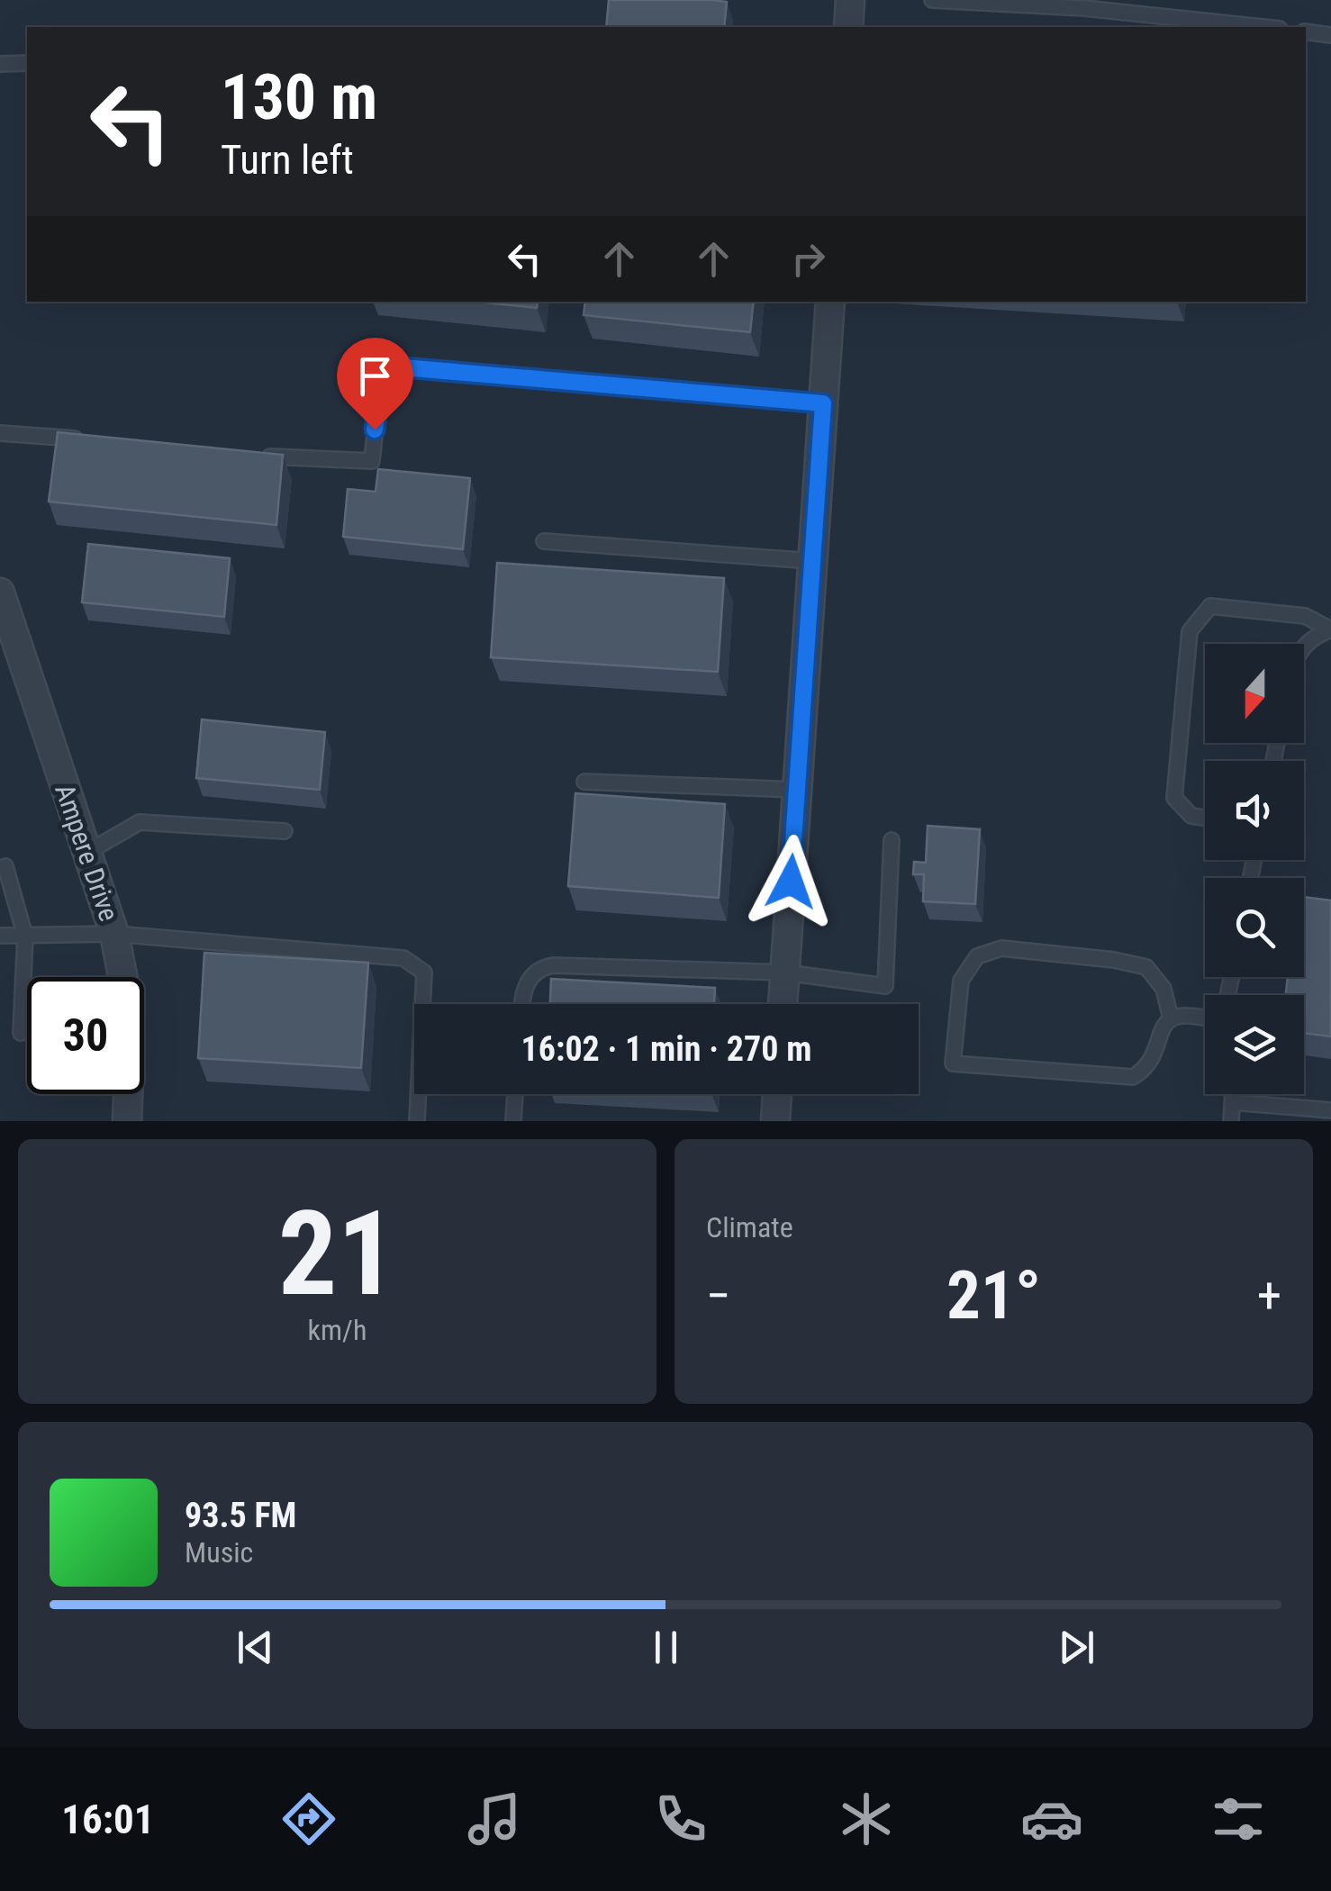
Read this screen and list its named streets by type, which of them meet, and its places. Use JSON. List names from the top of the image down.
{
  "streets": {
    "street": ["Ampere Drive"]
  },
  "north": "bottom",
  "page": {
    "turn": ["130 m", "Turn left"],
    "limit": "30",
    "trip": "16:02 · 1 min · 270 m",
    "tile": [
      ["21", "km/h"],
      "Climate"
    ],
    "heat": ["−", "21°", "+"],
    "song": ["93.5 FM", "Music"],
    "tabs": "16:01"
  }
}
